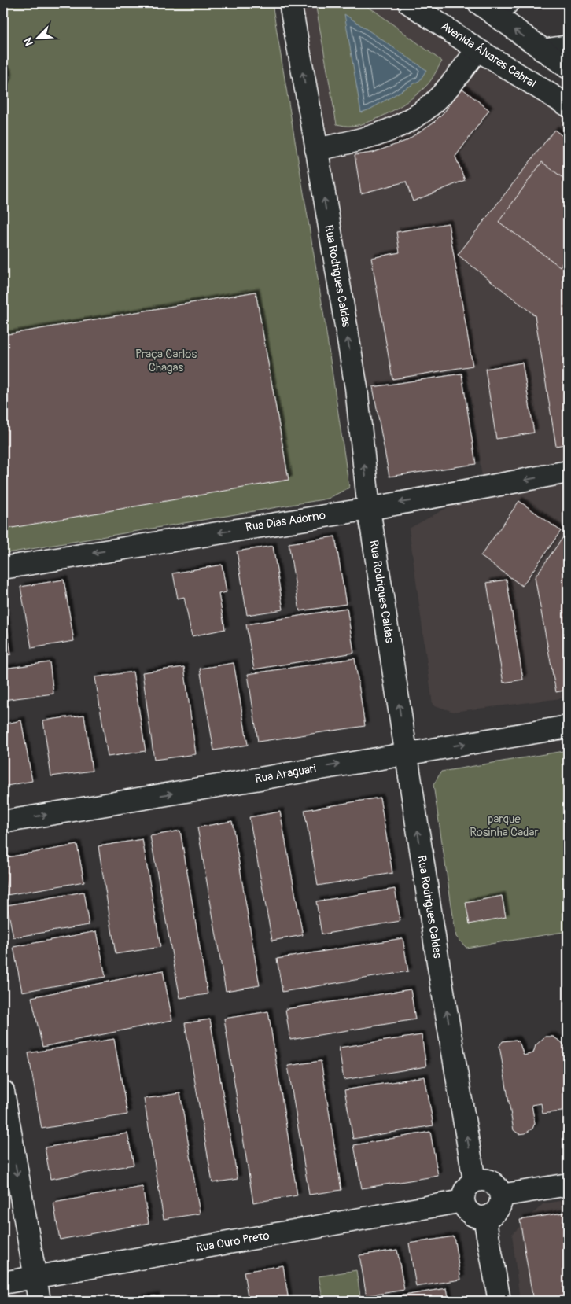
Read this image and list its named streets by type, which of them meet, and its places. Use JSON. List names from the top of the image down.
{
  "streets": {
    "street": [
      "Avenida Álvares Cabral",
      "Rua Rodrigues Caldas",
      "Rua Dias Adorno",
      "Rua Araguari",
      "Rua Ouro Preto"
    ]
  },
  "crossings": [
    ["Rua Rodrigues Caldas", "Rua Dias Adorno"],
    ["Rua Rodrigues Caldas", "Rua Araguari"],
    ["Rua Rodrigues Caldas", "Rua Ouro Preto"]
  ],
  "one_way": ["Rua Rodrigues Caldas", "Rua Dias Adorno", "Rua Araguari"],
  "parks": ["Praça Carlos Chagas", "parque Rosinha Cadar"],
  "north": "bottom left"
}
